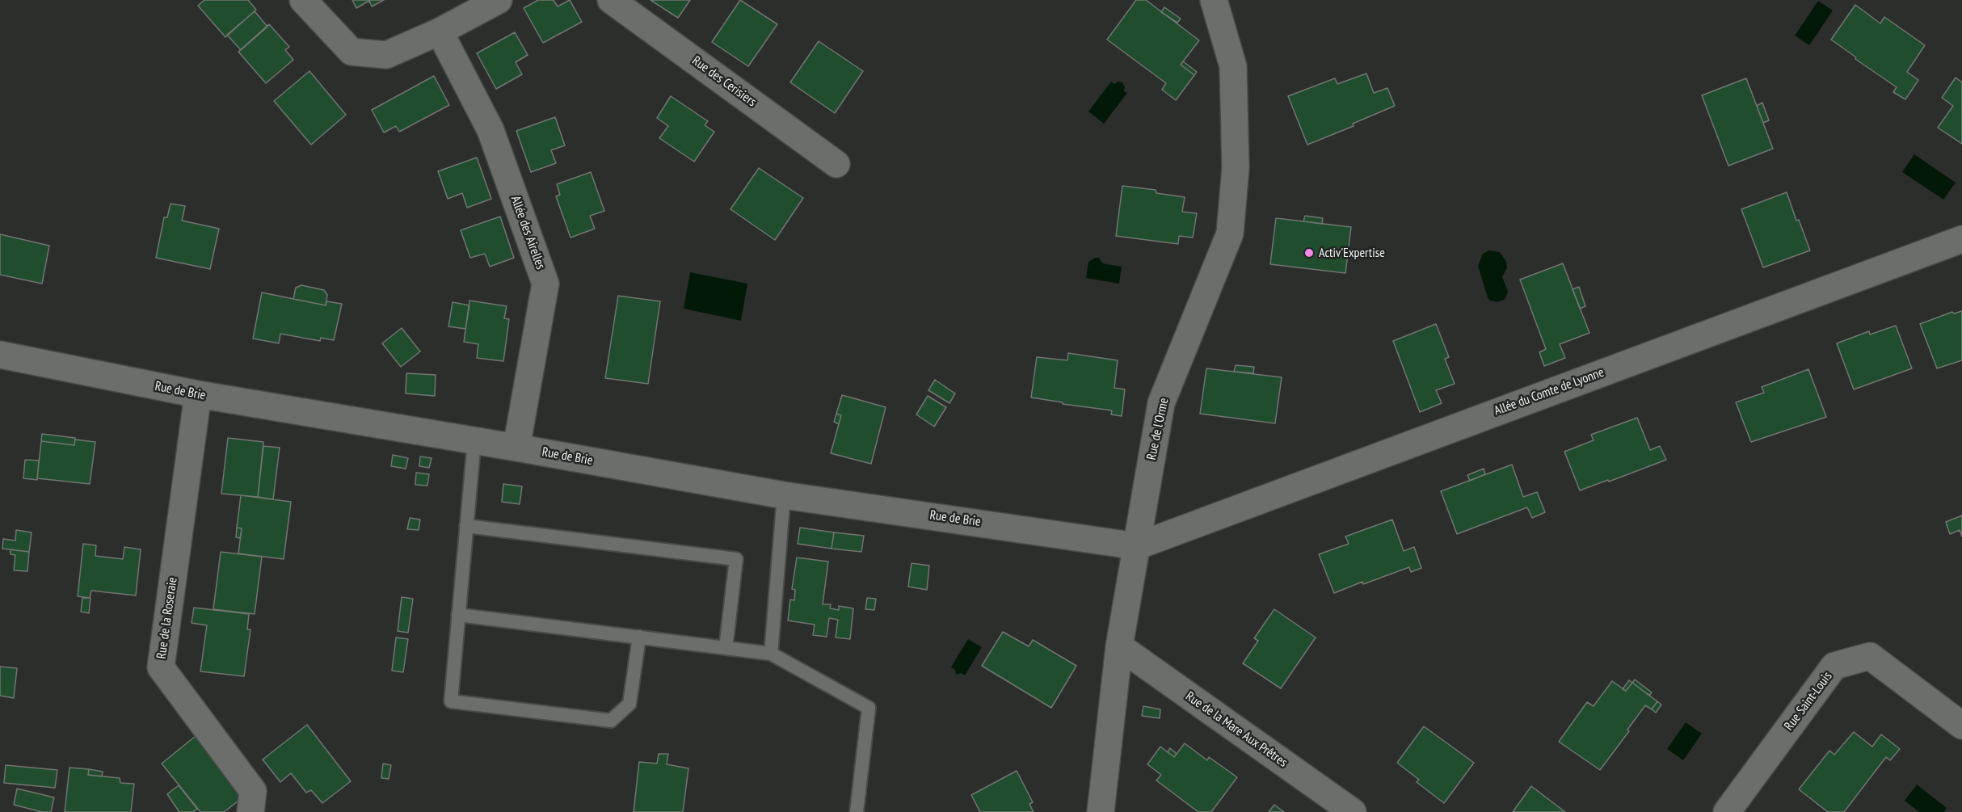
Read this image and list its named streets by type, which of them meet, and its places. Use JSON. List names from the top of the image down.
{
  "streets": {
    "street": [
      "Rue des Cerisiers",
      "Allée des Airelles",
      "Rue de Brie",
      "Allée du Comte de Lyonne",
      "Rue de l'Orme",
      "Rue de la Roseraie",
      "Rue Saint-Louis",
      "Rue de la Mare Aux Prêtres"
    ]
  },
  "crossings": [
    ["Allée des Airelles", "Rue de Brie"],
    ["Rue de Brie", "Allée du Comte de Lyonne"],
    ["Rue de Brie", "Rue de l'Orme"],
    ["Rue de Brie", "Rue de la Roseraie"],
    ["Allée du Comte de Lyonne", "Rue de l'Orme"],
    ["Rue de l'Orme", "Rue de la Mare Aux Prêtres"]
  ],
  "places": ["Activ'Expertise"]
}
